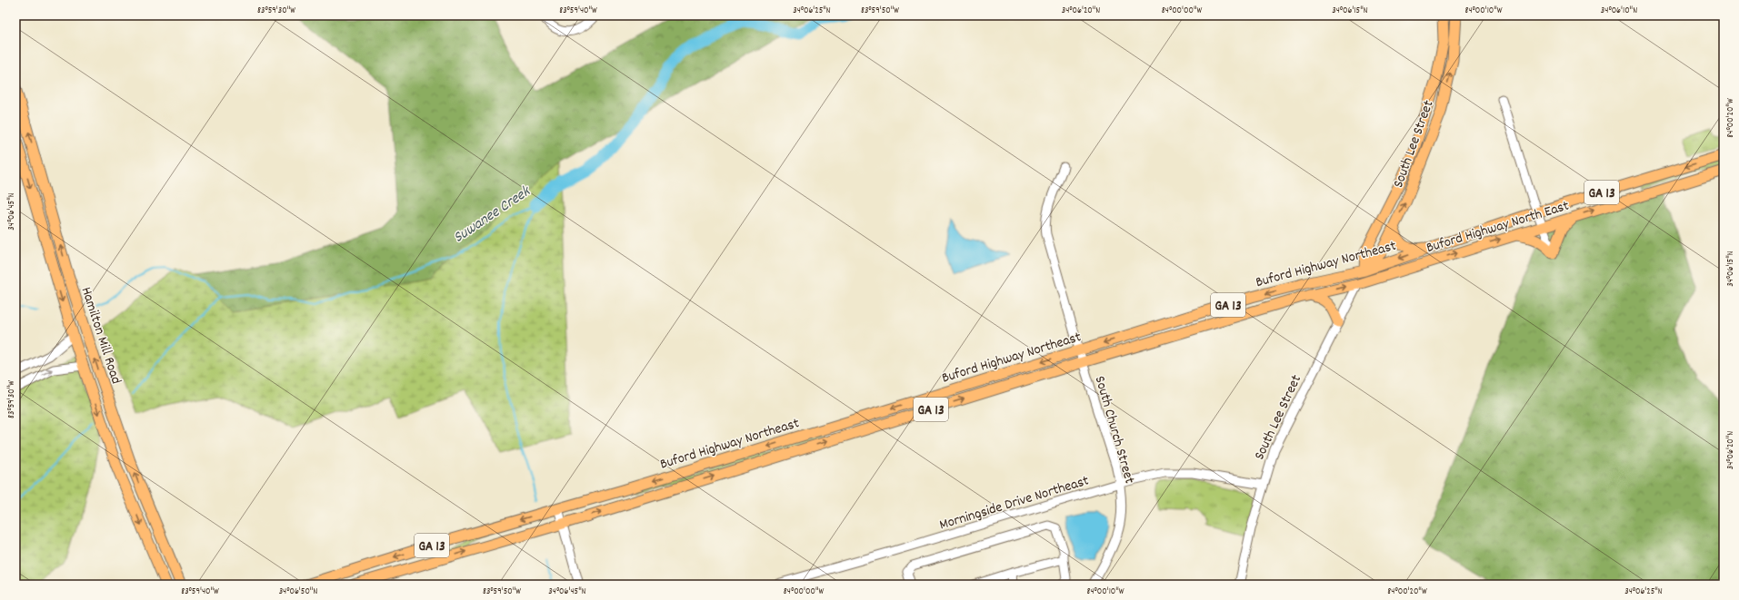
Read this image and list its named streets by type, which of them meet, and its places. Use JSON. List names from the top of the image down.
{
  "streets": {
    "main road": [
      "South Lee Street",
      "GA 13",
      "Buford Highway North East",
      "Buford Highway Northeast",
      "Hamilton Mill Road"
    ],
    "street": ["South Church Street", "Morningside Drive Northeast"]
  },
  "crossings": [
    ["South Lee Street", "Buford Highway North East"],
    ["South Lee Street", "Buford Highway Northeast"],
    ["South Lee Street", "Morningside Drive Northeast"],
    ["Buford Highway North East", "Buford Highway Northeast"],
    ["Buford Highway Northeast", "South Church Street"],
    ["South Church Street", "Morningside Drive Northeast"]
  ],
  "one_way": ["Buford Highway North East"],
  "water": ["Suwanee Creek"],
  "coordinates": [
    "83°59'30\"W",
    "83°59'40\"W",
    "34°06'25\"N",
    "83°59'50\"W",
    "34°06'20\"N",
    "84°00'00\"W",
    "34°06'15\"N",
    "84°00'10\"W",
    "34°06'10\"N",
    "84°00'20\"W",
    "34°06'45\"N",
    "34°06'50\"N"
  ]
}
